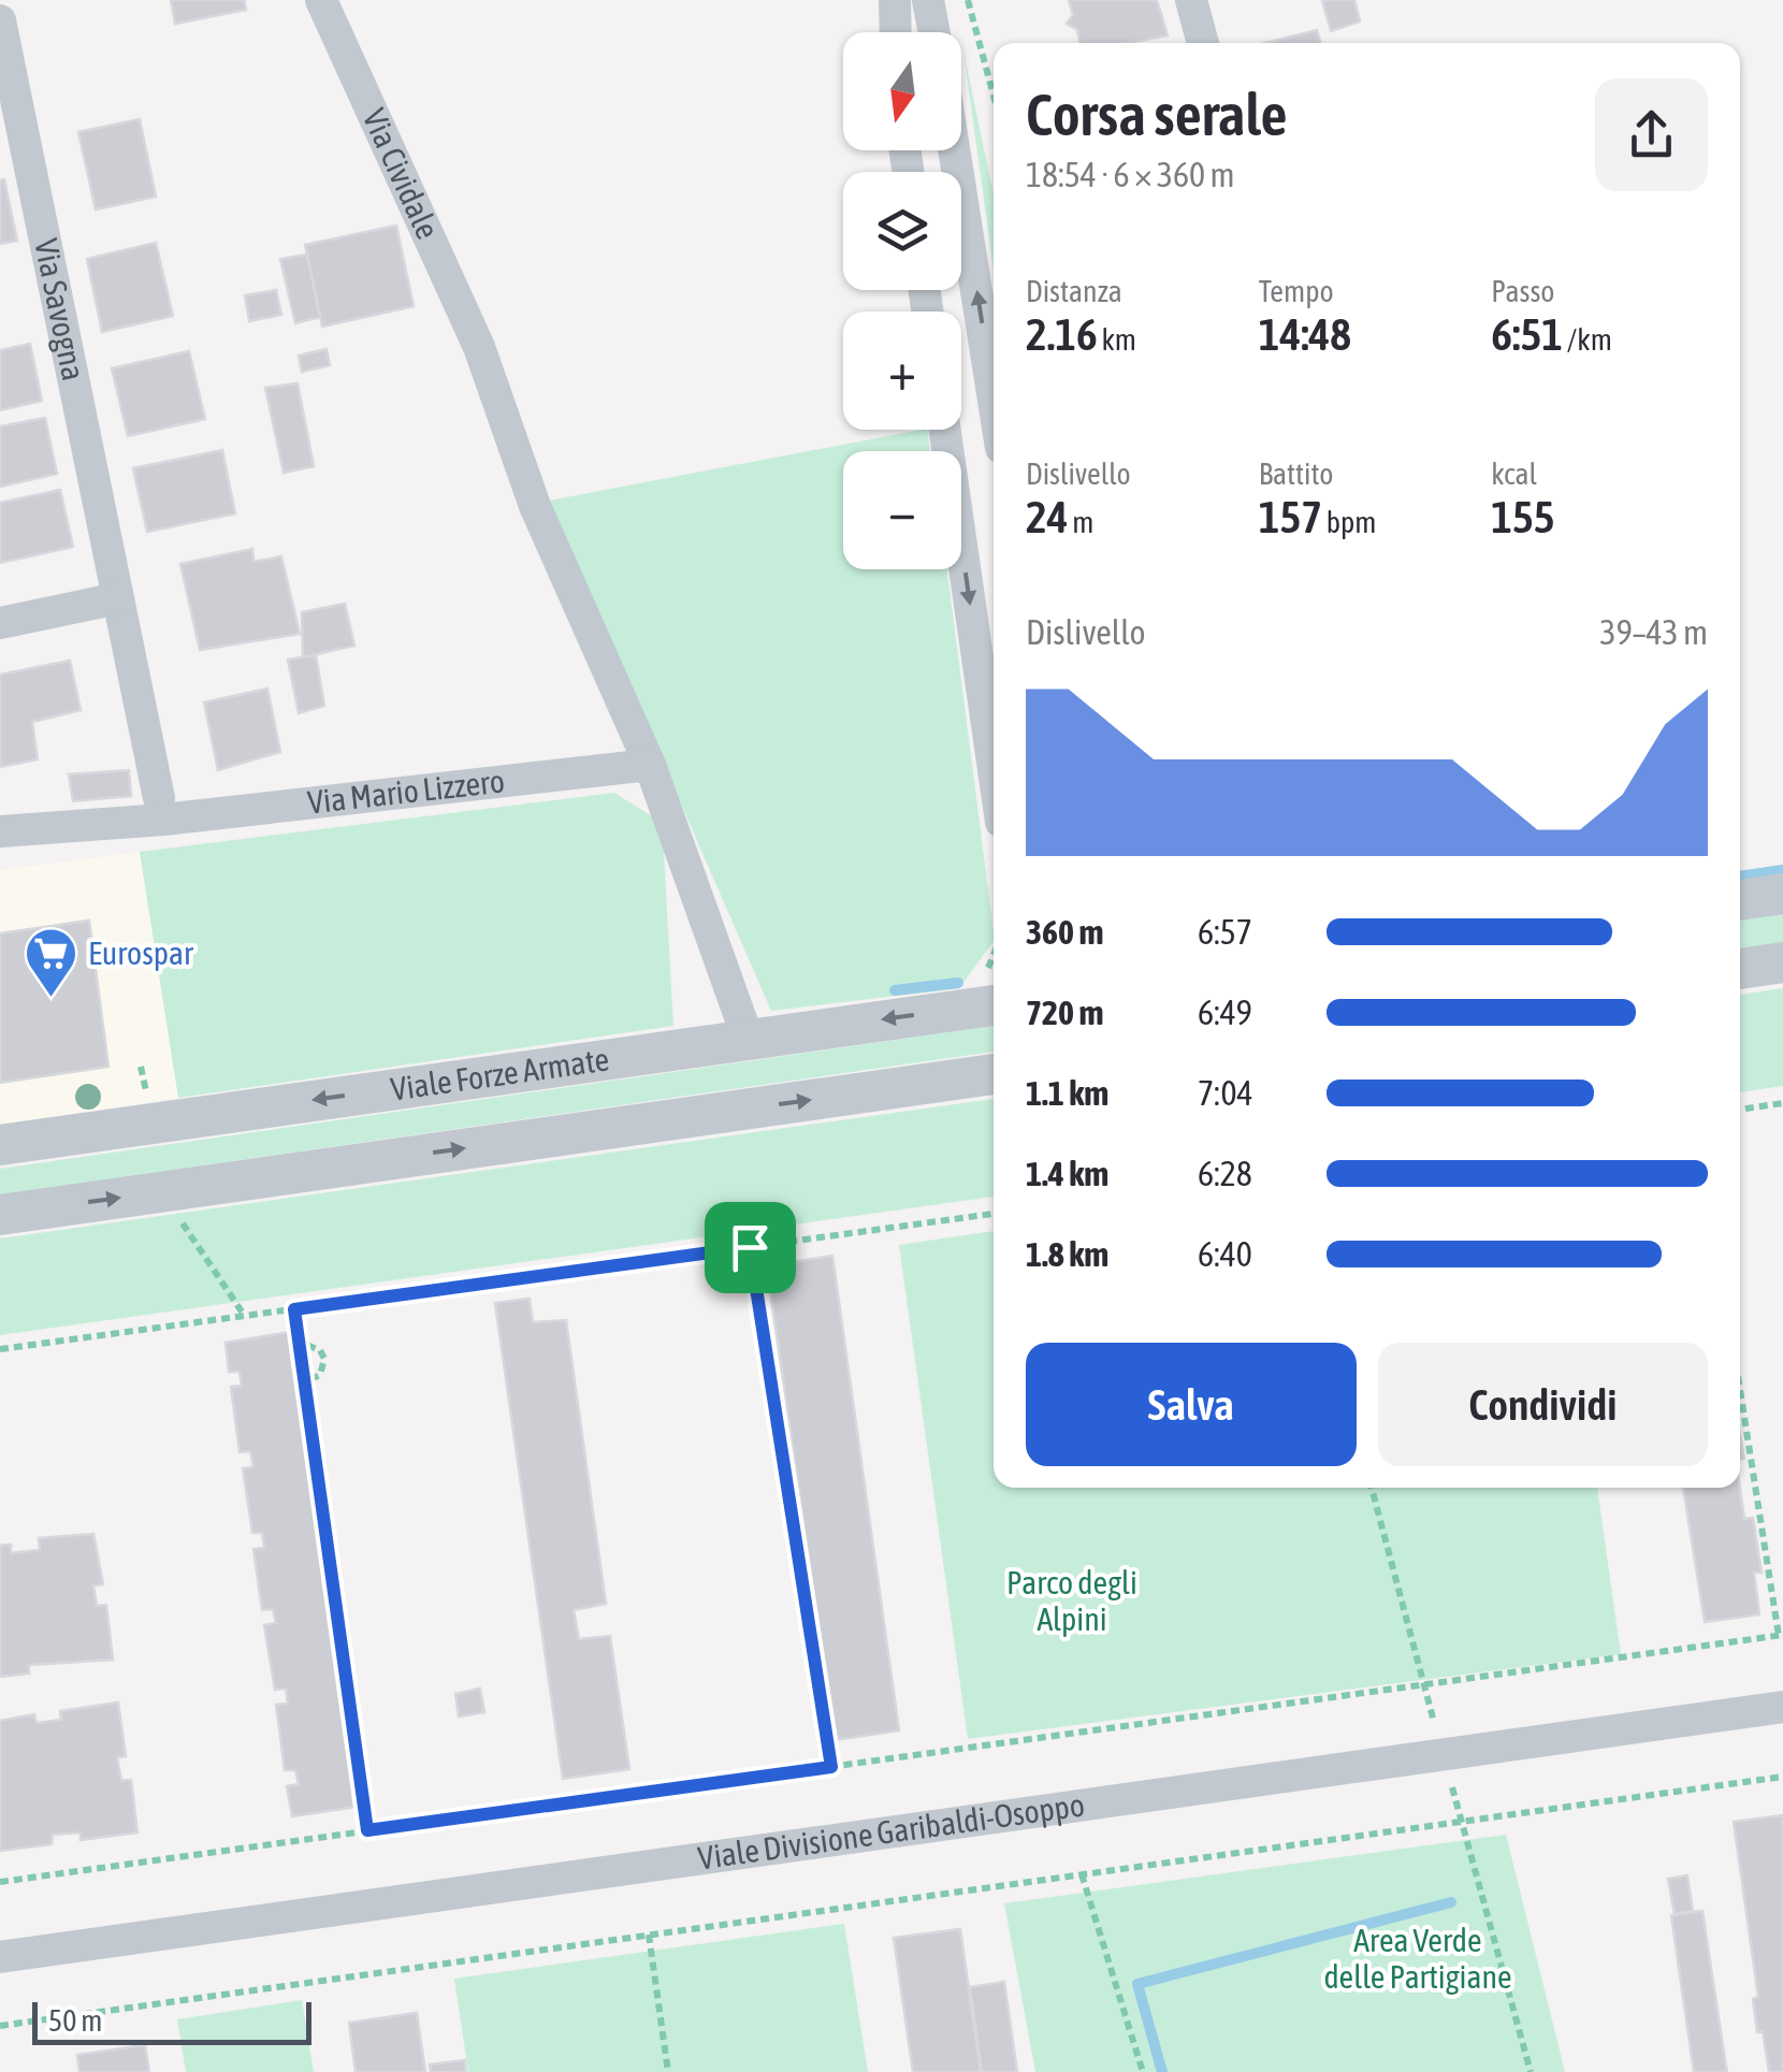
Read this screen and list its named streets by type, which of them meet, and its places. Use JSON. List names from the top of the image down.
{
  "streets": {
    "street": [
      "Via Cividale",
      "Via Savogna",
      "Via Mario Lizzero",
      "Viale Forze Armate",
      "Viale Divisione Garibaldi-Osoppo"
    ]
  },
  "crossings": [
    ["Via Cividale", "Via Mario Lizzero"],
    ["Via Savogna", "Via Mario Lizzero"]
  ],
  "parks": ["Parco degli Alpini", "Area Verde delle Partigiane"],
  "places": {
    "supermarket": ["Eurospar"]
  },
  "scale_bar": "50 m",
  "north": "bottom",
  "page": {
    "map_buttons": ["+", "−"],
    "heading": ["Corsa serale", "18:54 · 6 × 360 m"],
    "stats": [
      ["Distanza", "2.16 km"],
      ["Tempo", "14:48"],
      ["Passo", "6:51 /km"],
      ["Dislivello", "24 m"],
      ["Battito", "157 bpm"],
      ["kcal", "155"]
    ],
    "chart": ["Dislivello", "39–43 m"],
    "list": [
      {
        "name": "360 m",
        "note": "6:57"
      },
      {
        "name": "720 m",
        "note": "6:49"
      },
      {
        "name": "1.1 km",
        "note": "7:04"
      },
      {
        "name": "1.4 km",
        "note": "6:28"
      },
      {
        "name": "1.8 km",
        "note": "6:40"
      }
    ],
    "buttons": ["Salva", "Condividi"],
    "scale": "50 m"
  }
}
